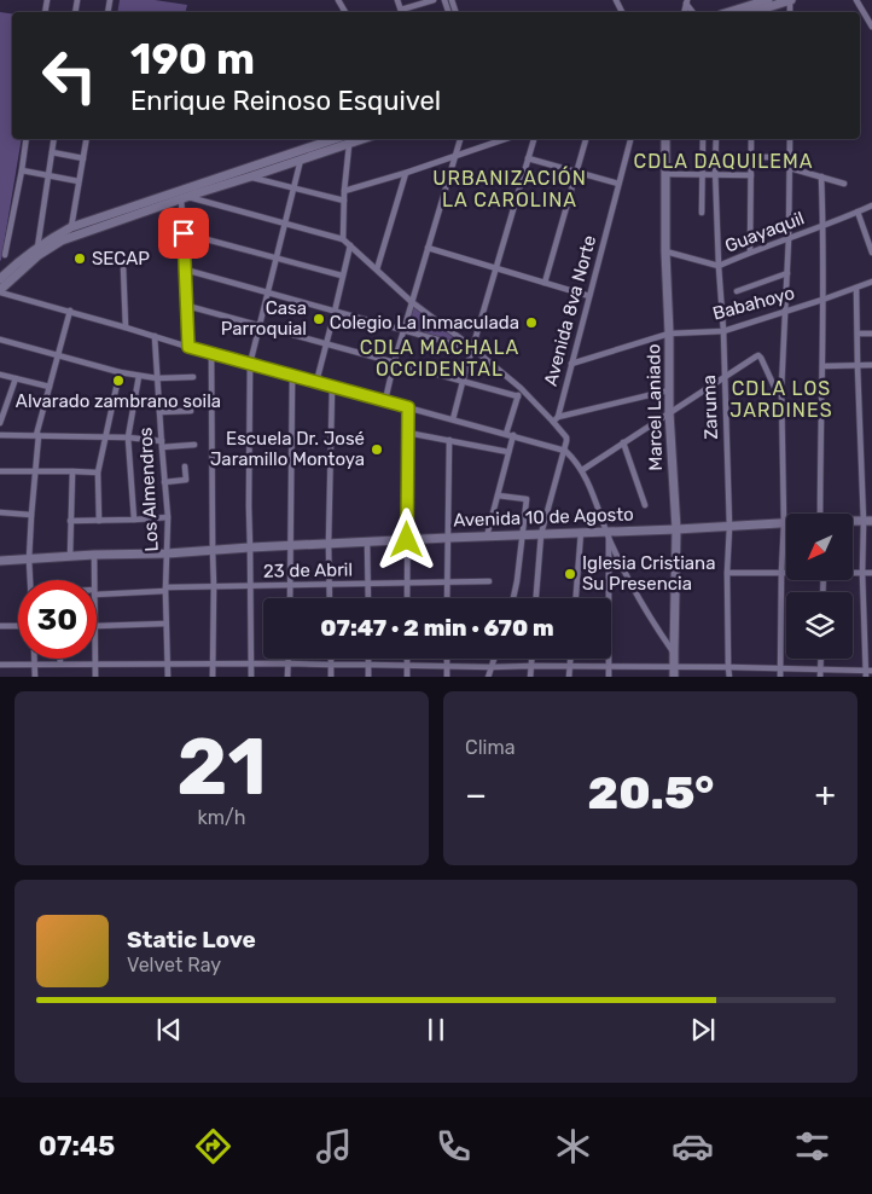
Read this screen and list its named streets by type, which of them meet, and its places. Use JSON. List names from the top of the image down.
{
  "streets": {
    "street": [
      "Guayaquil",
      "Babahoyo",
      "Avenida 8va Norte",
      "Marcel Laniado",
      "Zaruma",
      "Los Almendros",
      "Avenida 10 de Agosto",
      "23 de Abril"
    ]
  },
  "crossings": [
    ["Guayaquil", "Marcel Laniado"],
    ["Guayaquil", "Zaruma"],
    ["Babahoyo", "Avenida 8va Norte"],
    ["Babahoyo", "Marcel Laniado"],
    ["Babahoyo", "Zaruma"],
    ["Marcel Laniado", "Avenida 10 de Agosto"],
    ["Zaruma", "Avenida 10 de Agosto"],
    ["Los Almendros", "Avenida 10 de Agosto"],
    ["Los Almendros", "23 de Abril"]
  ],
  "districts": [
    "CDLA DAQUILEMA",
    "URBANIZACIÓN LA CAROLINA",
    "CDLA MACHALA OCCIDENTAL",
    "CDLA LOS JARDINES"
  ],
  "places": [
    "SECAP",
    "Casa Parroquial",
    "Colegio La Inmaculada",
    "Alvarado zambrano soila",
    "Escuela Dr. José Jaramillo Montoya",
    "Iglesia Cristiana Su Presencia"
  ],
  "north": "bottom left",
  "page": {
    "turn": ["190 m", "Enrique Reinoso Esquivel"],
    "limit": "30",
    "trip": "07:47 · 2 min · 670 m",
    "tile": [
      ["21", "km/h"],
      "Clima"
    ],
    "heat": ["−", "20.5°", "+"],
    "song": ["Static Love", "Velvet Ray"],
    "tabs": "07:45"
  }
}
